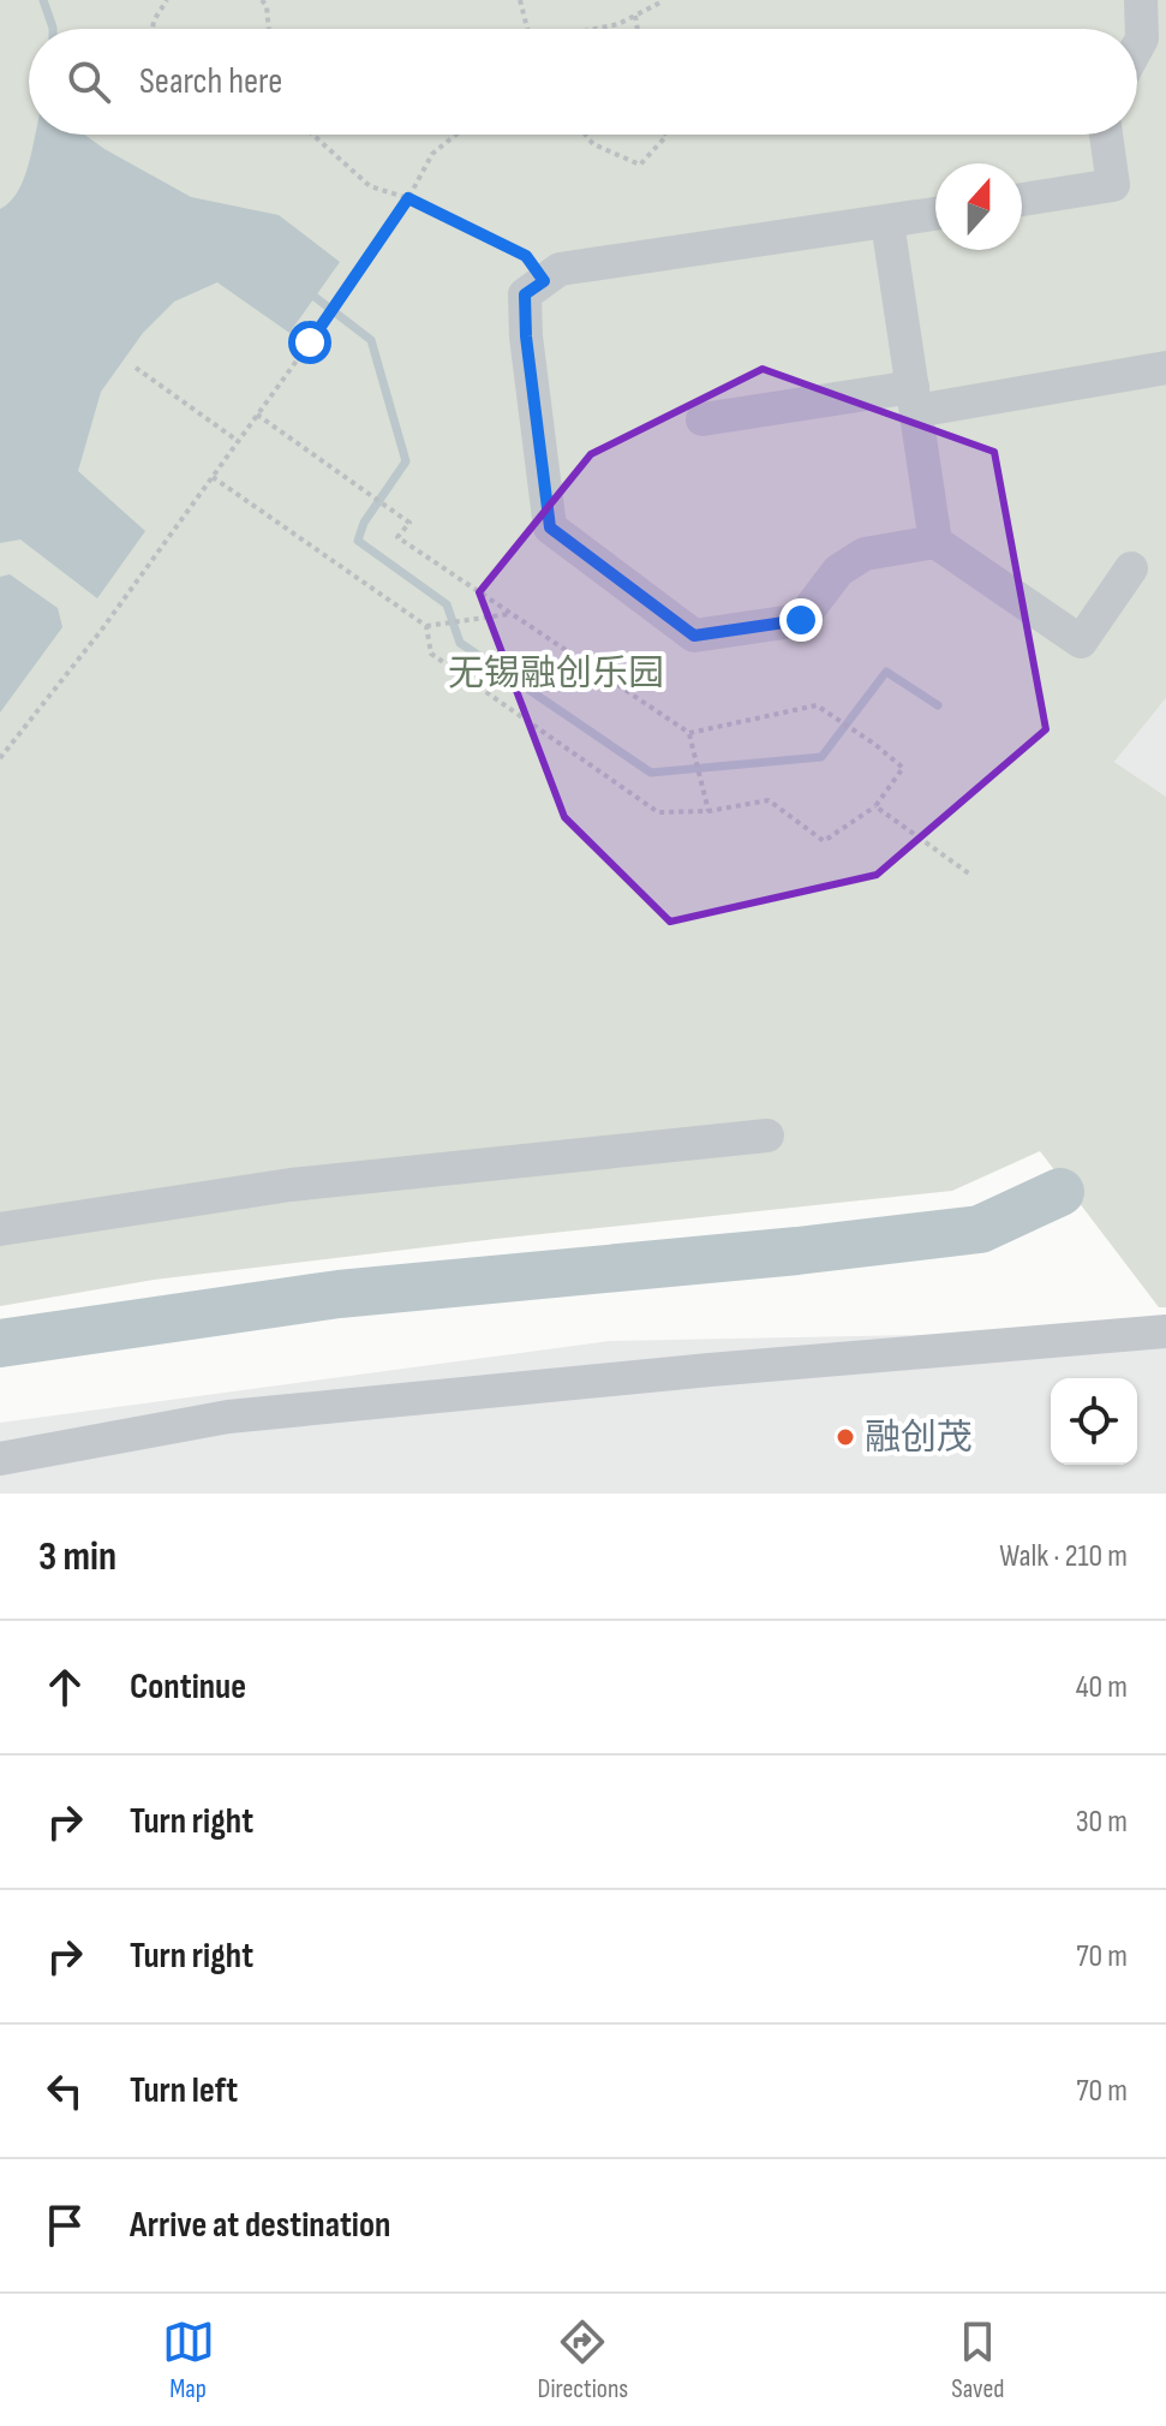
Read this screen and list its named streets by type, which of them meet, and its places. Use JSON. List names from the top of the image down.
{
  "parks": ["无锡融创乐园"],
  "places": ["融创茂"],
  "north": "top",
  "page": {
    "search": "Search here",
    "heading": ["3 min", "Walk · 210 m"],
    "list": [
      ["Continue", "40 m"],
      ["Turn right", "30 m"],
      ["Turn right", "70 m"],
      ["Turn left", "70 m"],
      "Arrive at destination"
    ],
    "nav": ["Map", "Directions", "Saved"]
  }
}
